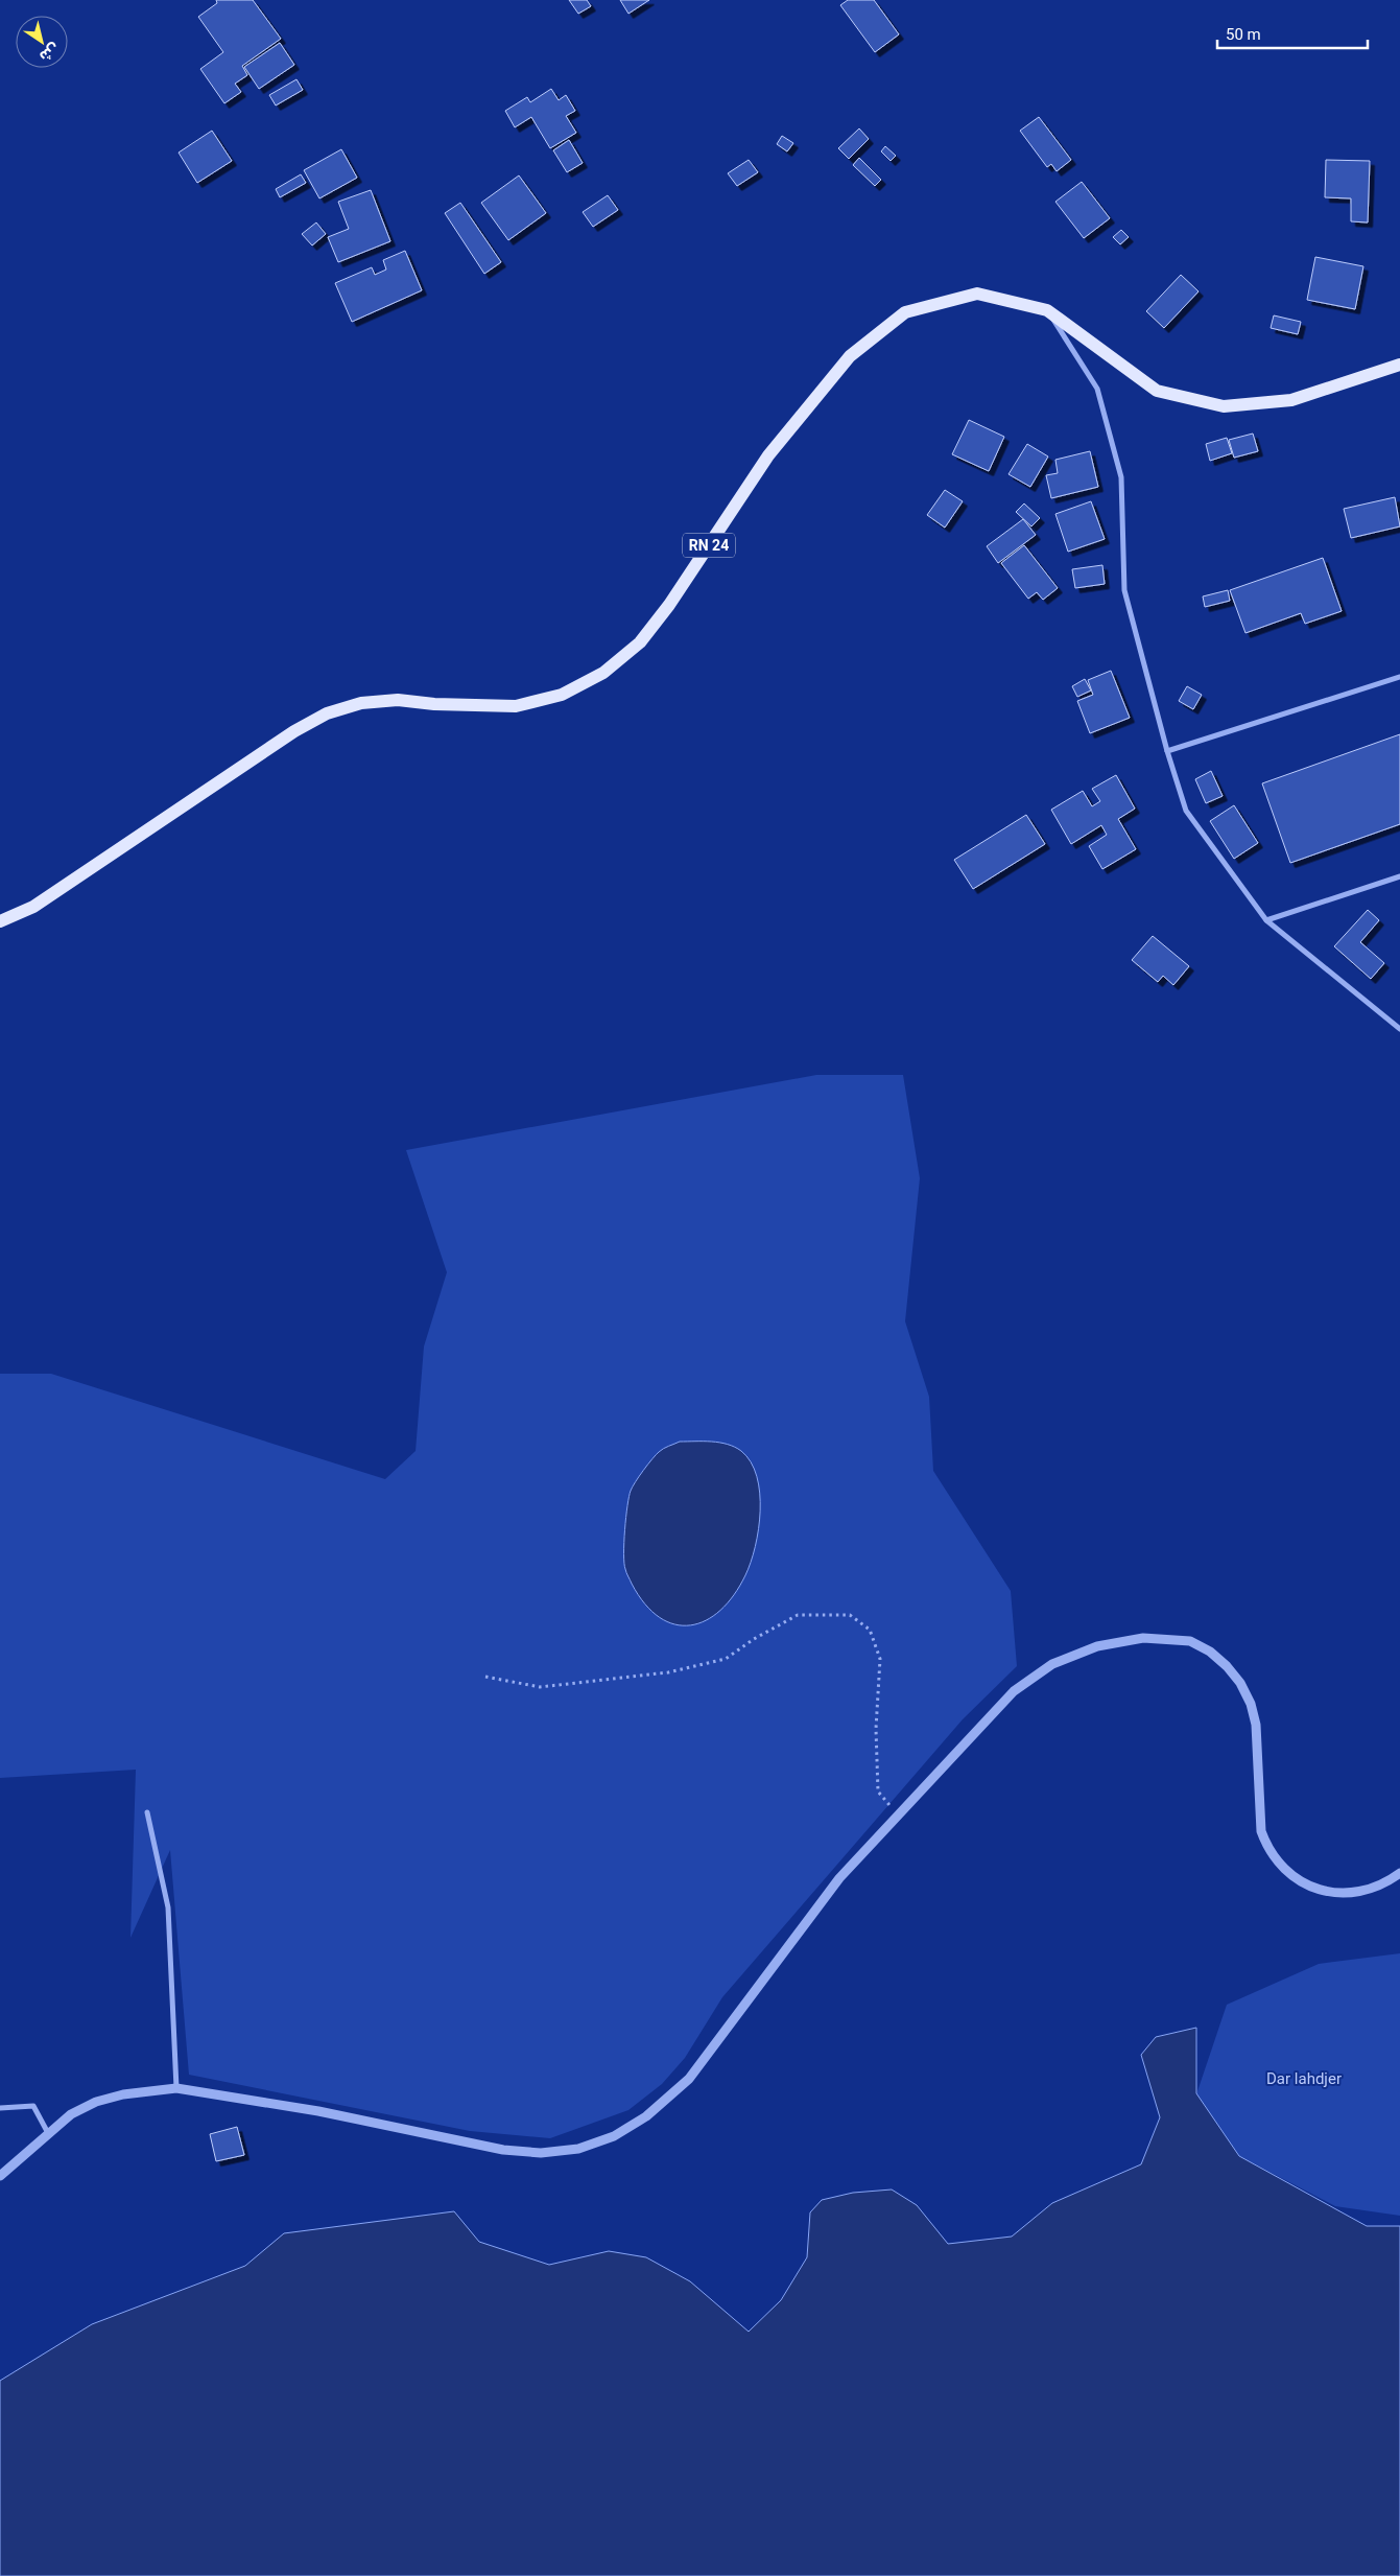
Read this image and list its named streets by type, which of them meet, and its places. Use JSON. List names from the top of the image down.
{
  "streets": {
    "main road": ["RN 24"]
  },
  "parks": ["Dar lahdjer"],
  "scale_bar": "50 m",
  "north": "bottom right"
}
